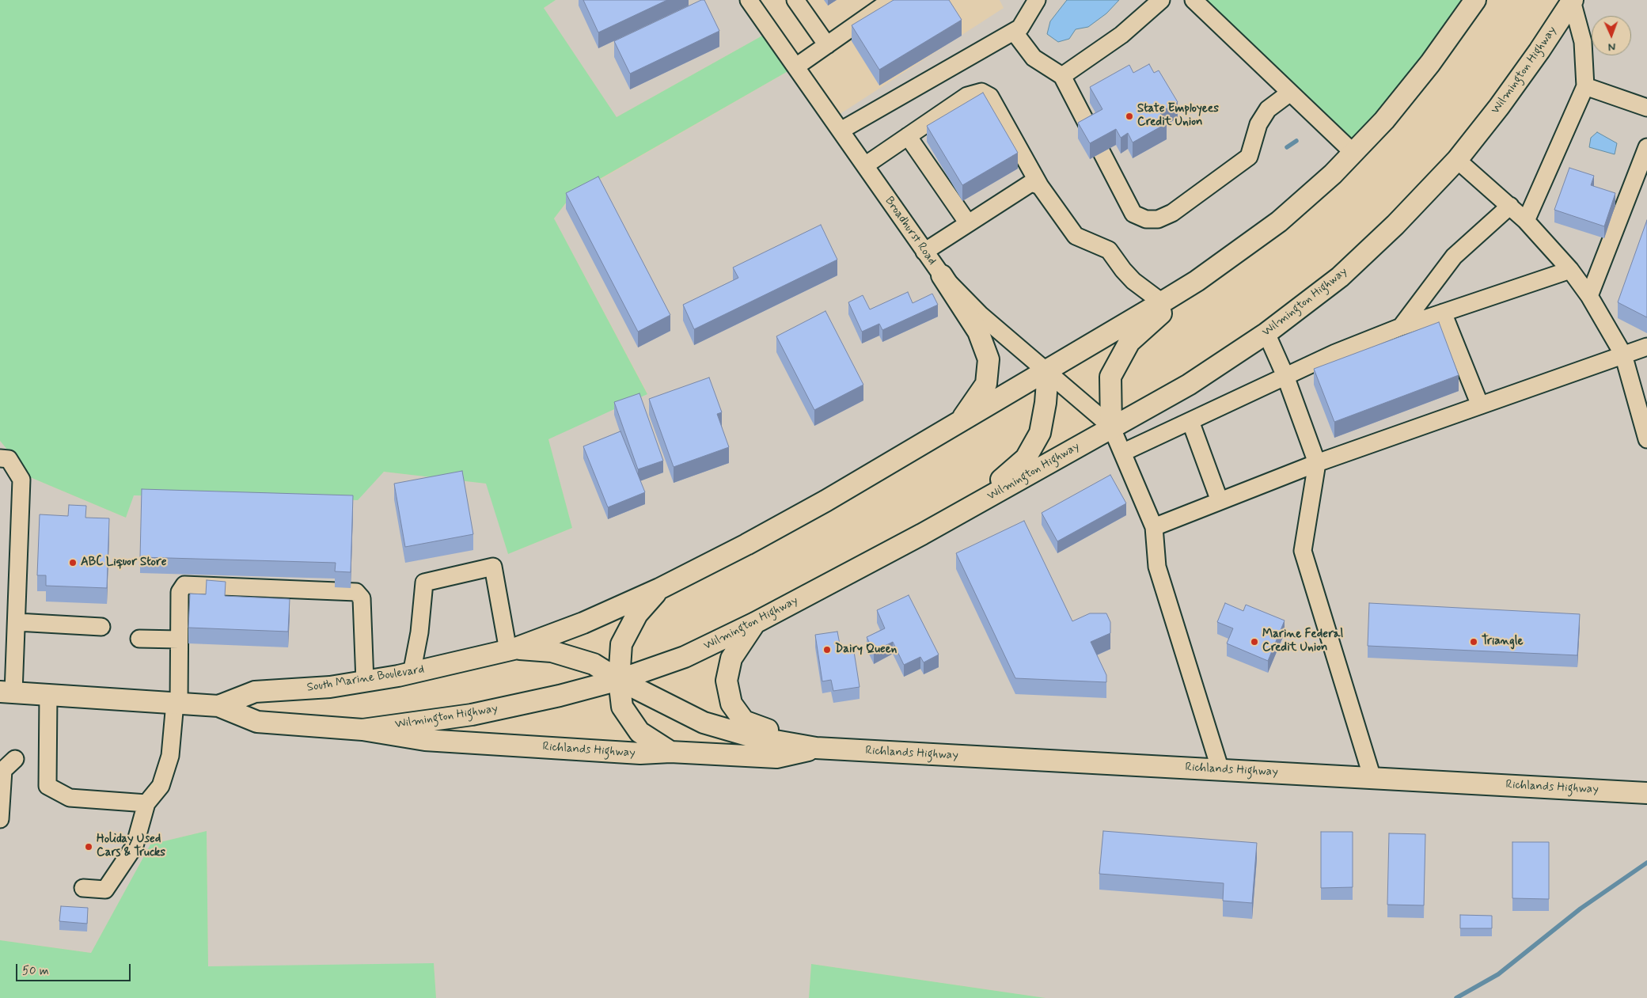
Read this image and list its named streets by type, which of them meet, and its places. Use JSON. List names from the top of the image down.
{
  "streets": {
    "main road": ["Wilmington Highway", "South Marine Boulevard", "Richlands Highway"],
    "street": ["Broadhurst Road"]
  },
  "crossings": [
    ["Wilmington Highway", "Broadhurst Road"],
    ["Wilmington Highway", "South Marine Boulevard"],
    ["Wilmington Highway", "Richlands Highway"],
    ["South Marine Boulevard", "Richlands Highway"]
  ],
  "places": [
    "State Employees Credit Union",
    "ABC Liquor Store",
    "Marine Federal Credit Union",
    "Triangle",
    "Dairy Queen",
    "Holiday Used Cars & Trucks"
  ],
  "scale_bar": "50 m",
  "north": "bottom"
}
